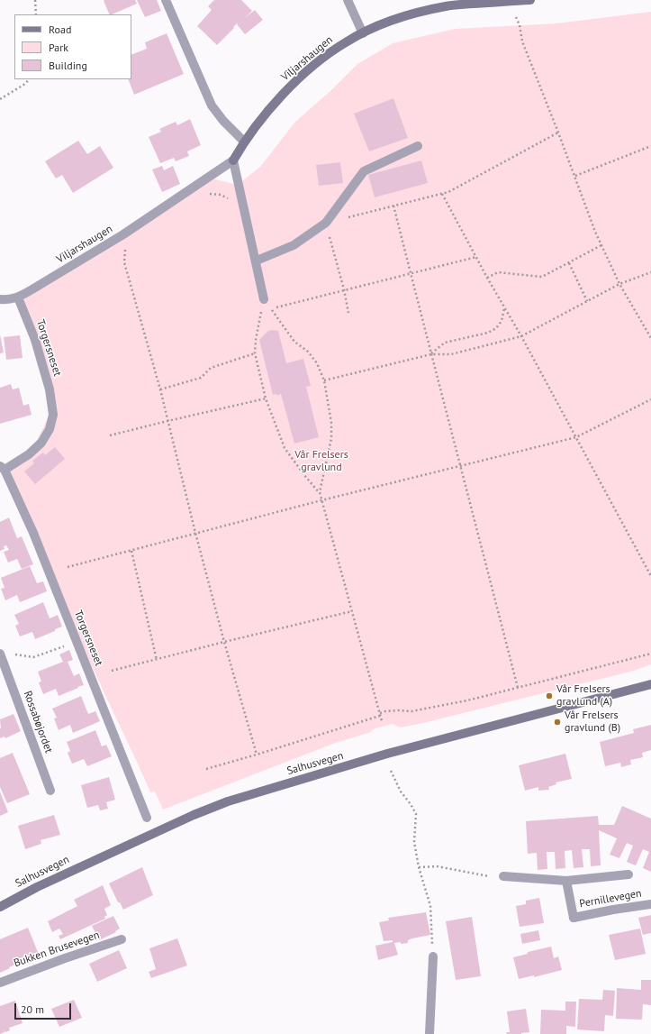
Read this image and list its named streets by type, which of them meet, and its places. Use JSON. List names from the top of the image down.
{
  "streets": {
    "main road": ["Viljarshaugen", "Salhusvegen"],
    "street": [
      "Torgersneset",
      "Rossabøjordet",
      "Pernillevegen",
      "Bukken Brusevegen"
    ]
  },
  "crossings": [
    ["Viljarshaugen", "Torgersneset"]
  ],
  "parks": ["Vår Frelsers gravlund"],
  "places": ["Vår Frelsers gravlund (A)", "Vår Frelsers gravlund (B)"],
  "legend": ["Road", "Park", "Building"],
  "scale_bar": "20 m"
}
